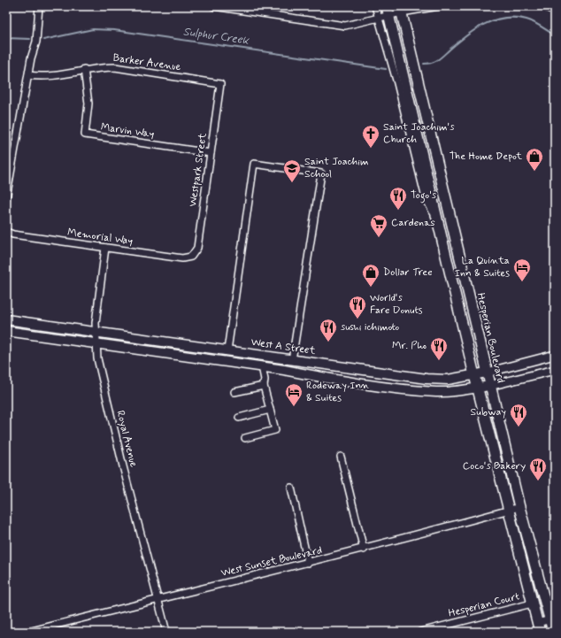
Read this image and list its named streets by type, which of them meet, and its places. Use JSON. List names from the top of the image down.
{
  "streets": {
    "main road": ["Hesperian Boulevard", "West A Street"],
    "street": [
      "Barker Avenue",
      "Marvin Way",
      "Westpark Street",
      "Memorial Way",
      "Royal Avenue",
      "West Sunset Boulevard",
      "Hesperian Court"
    ]
  },
  "crossings": [
    ["Barker Avenue", "Marvin Way"],
    ["Barker Avenue", "Westpark Street"],
    ["Marvin Way", "Westpark Street"],
    ["Westpark Street", "Memorial Way"],
    ["Memorial Way", "Royal Avenue"],
    ["Hesperian Boulevard", "West A Street"],
    ["Hesperian Boulevard", "West Sunset Boulevard"],
    ["West A Street", "Royal Avenue"],
    ["Royal Avenue", "West Sunset Boulevard"]
  ],
  "water": ["Sulphur Creek"],
  "places": {
    "church": ["Saint Joachim's Church"],
    "shop": ["The Home Depot", "Dollar Tree"],
    "school or university": ["Saint Joachim School"],
    "restaurant": [
      "Togo's",
      "World's Fare Donuts",
      "sushi ichimoto",
      "Mr. Pho",
      "Subway",
      "Coco's Bakery"
    ],
    "supermarket": ["Cardenas"],
    "hotel": ["La Quinta Inn & Suites", "Rodeway Inn & Suites"]
  }
}
